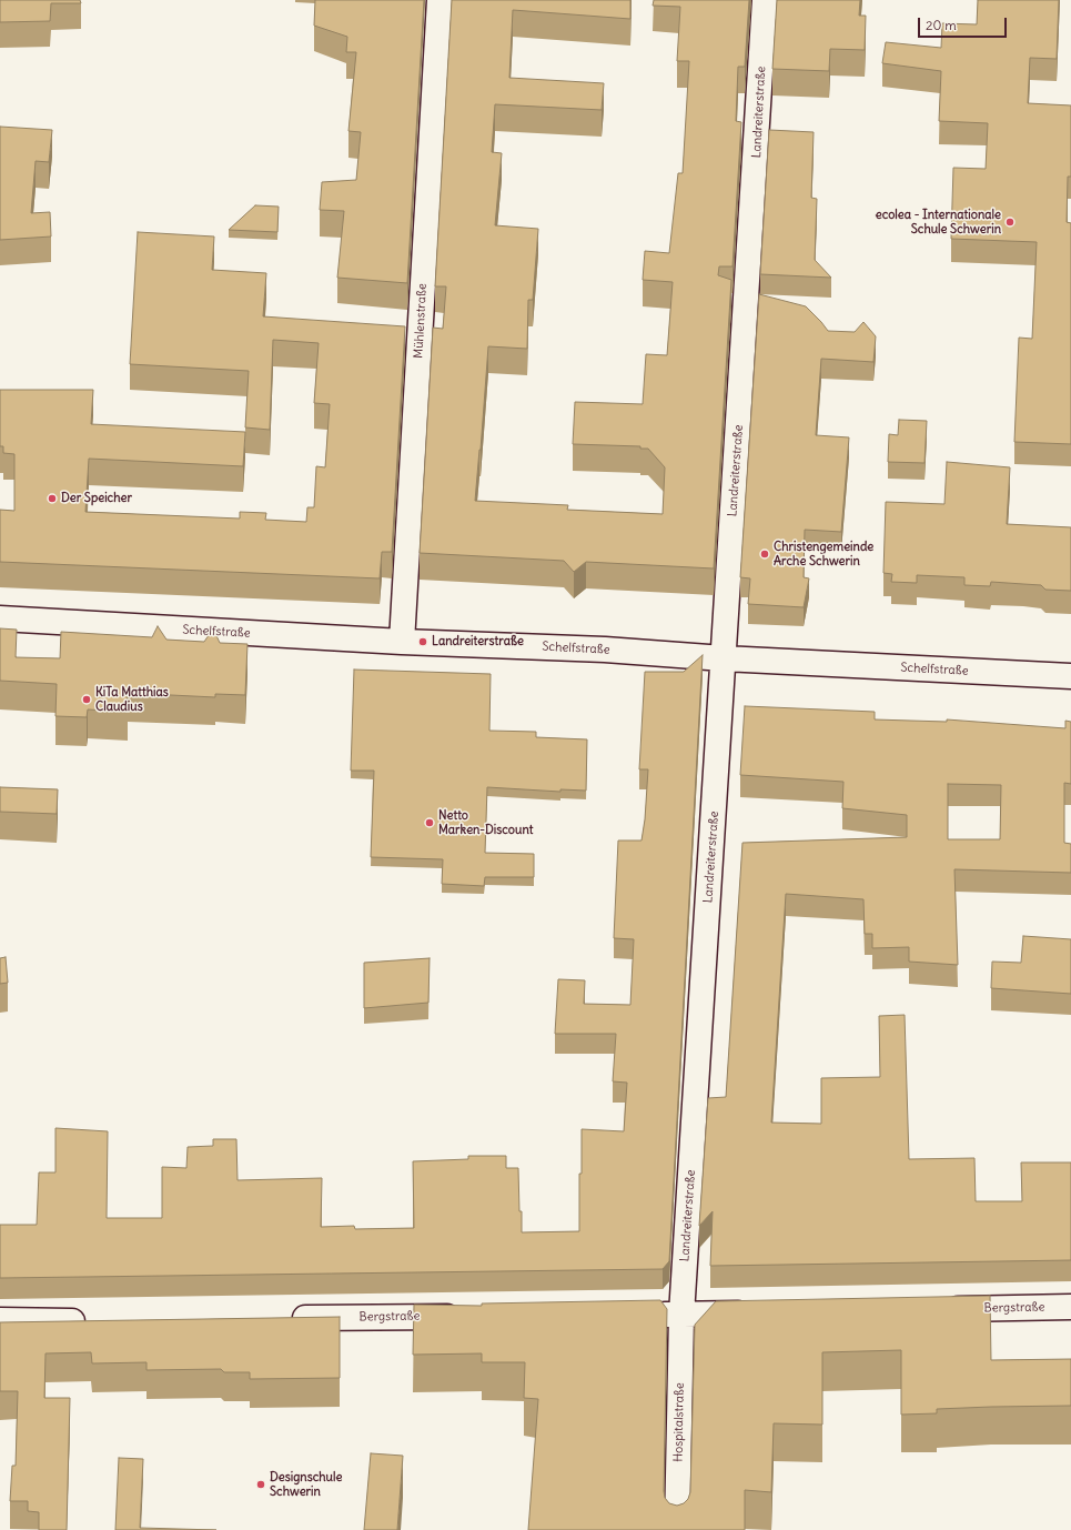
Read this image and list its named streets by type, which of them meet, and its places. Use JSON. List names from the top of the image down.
{
  "streets": {
    "street": [
      "Landreiterstraße",
      "Mühlenstraße",
      "Schelfstraße",
      "Bergstraße",
      "Hospitalstraße"
    ]
  },
  "crossings": [
    ["Landreiterstraße", "Schelfstraße"],
    ["Landreiterstraße", "Hospitalstraße"],
    ["Mühlenstraße", "Schelfstraße"]
  ],
  "places": [
    "ecolea - Internationale Schule Schwerin",
    "Der Speicher",
    "Christengemeinde Arche Schwerin",
    "Landreiterstraße",
    "KiTa Matthias Claudius",
    "Netto Marken-Discount",
    "Designschule Schwerin"
  ],
  "scale_bar": "20 m"
}
